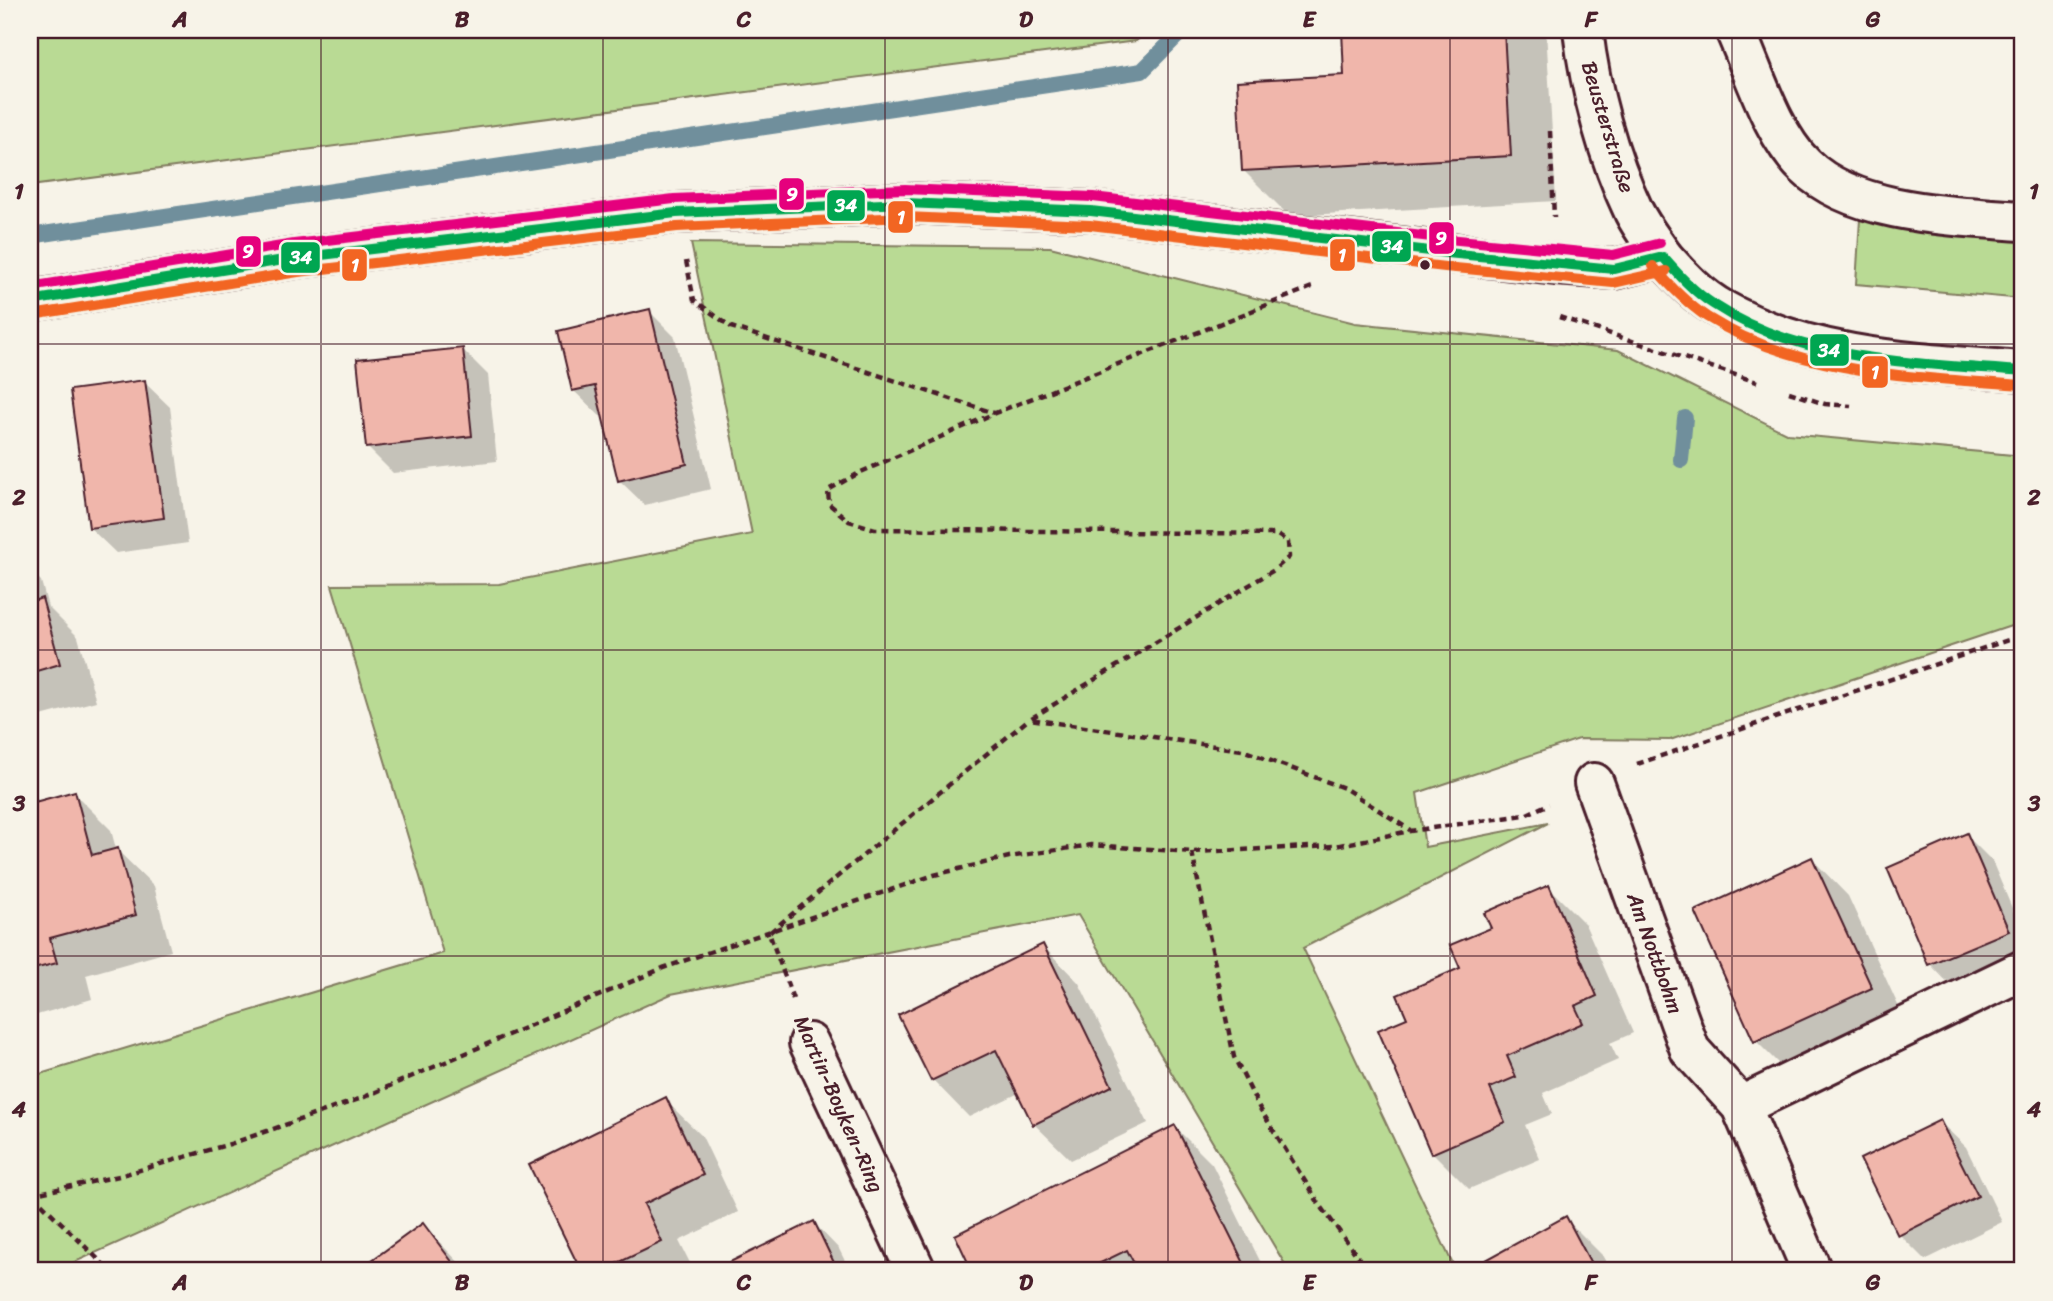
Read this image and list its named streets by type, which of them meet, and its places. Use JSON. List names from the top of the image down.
{
  "streets": {
    "main road": ["Beusterstraße", "Am Nottbohm", "Martin-Boyken-Ring"]
  },
  "lines": ["transit line 9", "transit line 34", "transit line 1"],
  "grid": {
    "columns": [
      "A",
      "B",
      "C",
      "D",
      "E",
      "F",
      "G"
    ],
    "rows": [
      "1",
      "2",
      "3",
      "4"
    ]
  }
}
